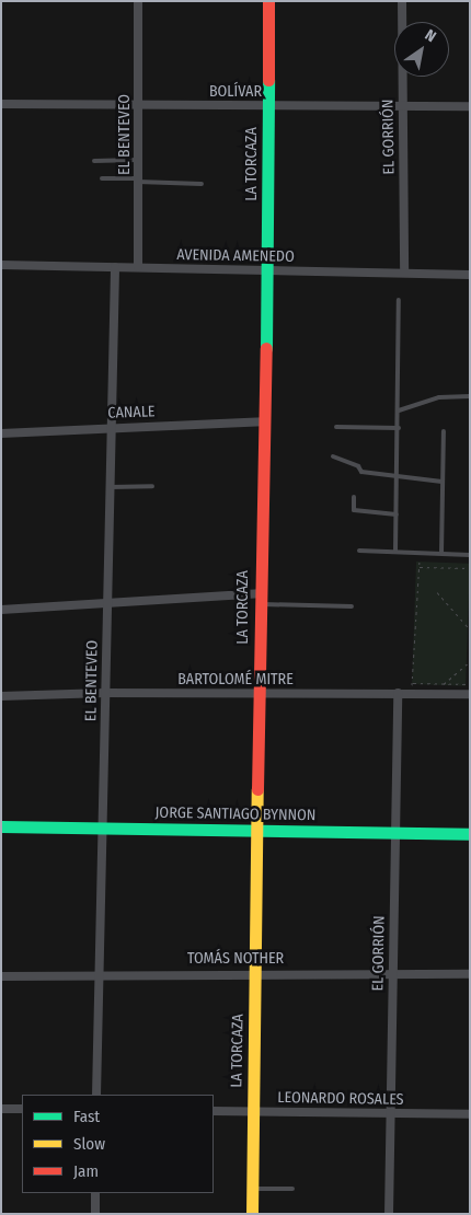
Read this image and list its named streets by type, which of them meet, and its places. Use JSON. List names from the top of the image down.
{
  "streets": {
    "street": [
      "BOLÍVAR",
      "EL BENTEVEO",
      "EL GORRIÓN",
      "LA TORCAZA",
      "AVENIDA AMENEDO",
      "CANALE",
      "BARTOLOMÉ MITRE",
      "JORGE SANTIAGO BYNNON",
      "TOMÁS NOTHER",
      "LEONARDO ROSALES"
    ]
  },
  "crossings": [
    ["BOLÍVAR", "EL BENTEVEO"],
    ["BOLÍVAR", "EL GORRIÓN"],
    ["BOLÍVAR", "LA TORCAZA"],
    ["EL BENTEVEO", "AVENIDA AMENEDO"],
    ["EL BENTEVEO", "CANALE"],
    ["EL BENTEVEO", "BARTOLOMÉ MITRE"],
    ["EL BENTEVEO", "JORGE SANTIAGO BYNNON"],
    ["EL BENTEVEO", "TOMÁS NOTHER"],
    ["EL GORRIÓN", "AVENIDA AMENEDO"],
    ["EL GORRIÓN", "BARTOLOMÉ MITRE"],
    ["EL GORRIÓN", "JORGE SANTIAGO BYNNON"],
    ["EL GORRIÓN", "TOMÁS NOTHER"],
    ["EL GORRIÓN", "LEONARDO ROSALES"],
    ["LA TORCAZA", "AVENIDA AMENEDO"],
    ["LA TORCAZA", "CANALE"],
    ["LA TORCAZA", "BARTOLOMÉ MITRE"],
    ["LA TORCAZA", "JORGE SANTIAGO BYNNON"],
    ["LA TORCAZA", "TOMÁS NOTHER"],
    ["LA TORCAZA", "LEONARDO ROSALES"]
  ],
  "legend": ["Fast", "Slow", "Jam"],
  "north": "top right"
}
